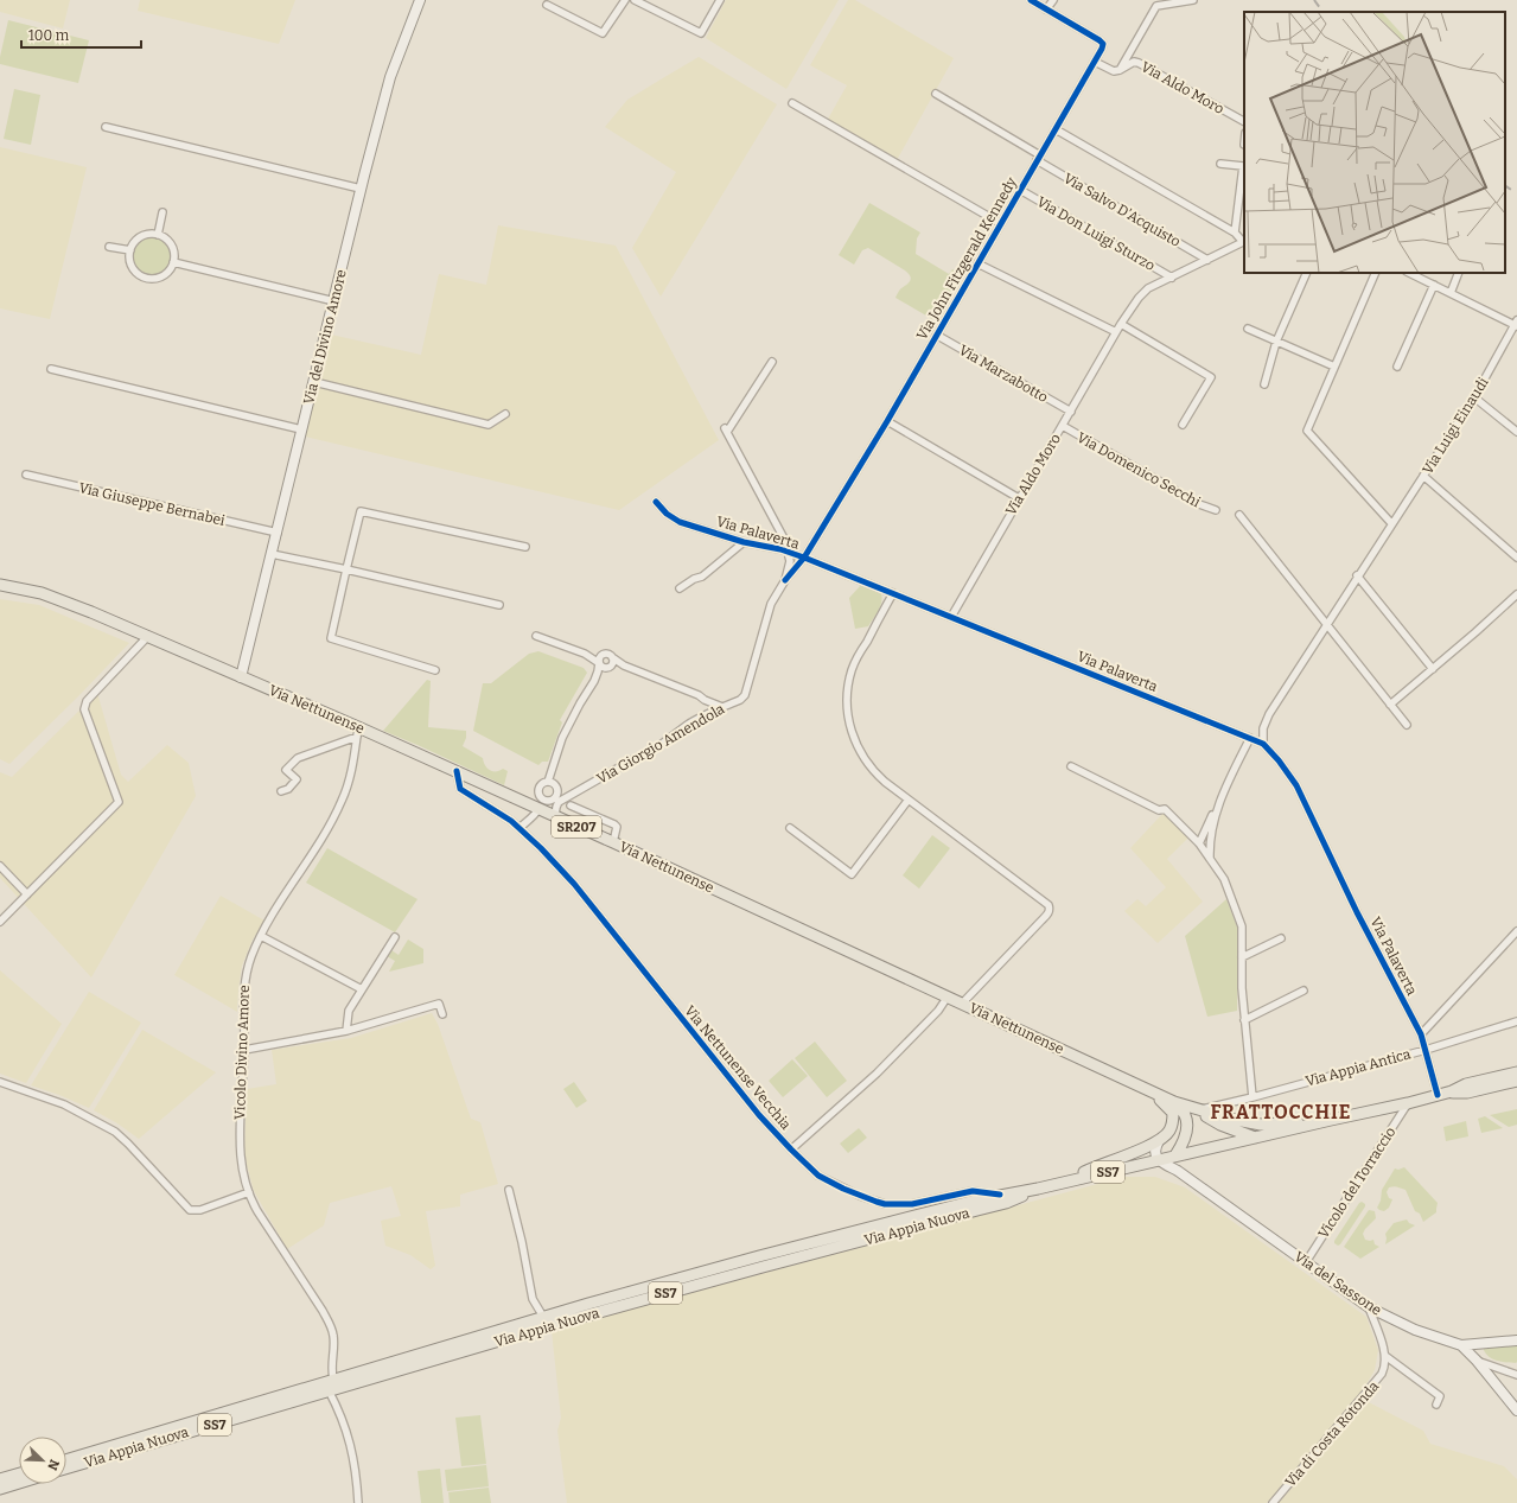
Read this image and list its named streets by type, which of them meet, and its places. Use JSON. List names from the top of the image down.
{
  "streets": {
    "main road": [
      "Via del Divino Amore",
      "Via Nettunense",
      "SR207",
      "SS7",
      "Via Appia Nuova",
      "Via del Sassone"
    ],
    "street": [
      "Via Aldo Moro",
      "Via Salvo D'Acquisto",
      "Via Don Luigi Sturzo",
      "Via John Fitzgerald Kennedy",
      "Via Marzabotto",
      "Via Luigi Einaudi",
      "Via Domenico Secchi",
      "Via Giuseppe Bernabei",
      "Via Palaverta",
      "Via Giorgio Amendola",
      "Vicolo Divino Amore",
      "Via Nettunense Vecchia",
      "Via Appia Antica",
      "Vicolo del Torraccio",
      "Via di Costa Rotonda"
    ]
  },
  "crossings": [
    ["Via Aldo Moro", "Via Salvo D'Acquisto"],
    ["Via Aldo Moro", "Via Don Luigi Sturzo"],
    ["Via Aldo Moro", "Via Marzabotto"],
    ["Via Aldo Moro", "Via Domenico Secchi"],
    ["Via Aldo Moro", "Via Palaverta"],
    ["Via Salvo D'Acquisto", "Via John Fitzgerald Kennedy"],
    ["Via Don Luigi Sturzo", "Via John Fitzgerald Kennedy"],
    ["Via John Fitzgerald Kennedy", "Via Marzabotto"],
    ["Via John Fitzgerald Kennedy", "Via Palaverta"],
    ["Via John Fitzgerald Kennedy", "Via Giorgio Amendola"],
    ["Via del Divino Amore", "Via Giuseppe Bernabei"],
    ["Via del Divino Amore", "Via Nettunense"],
    ["Via Luigi Einaudi", "Via Palaverta"],
    ["Via Palaverta", "Via Giorgio Amendola"],
    ["Via Palaverta", "Via Appia Antica"],
    ["Via Palaverta", "Via Appia Nuova"],
    ["Via Nettunense", "Via Giorgio Amendola"],
    ["Via Nettunense", "Vicolo Divino Amore"],
    ["Via Nettunense", "Via Nettunense Vecchia"],
    ["Via Nettunense", "Via Appia Antica"],
    ["Vicolo Divino Amore", "Via Appia Nuova"],
    ["Via Nettunense Vecchia", "Via Appia Nuova"],
    ["Vicolo del Torraccio", "Via Appia Nuova"],
    ["Vicolo del Torraccio", "Via del Sassone"],
    ["Via Appia Nuova", "Via del Sassone"]
  ],
  "districts": ["FRATTOCCHIE"],
  "scale_bar": "100 m",
  "north": "bottom right"
}
